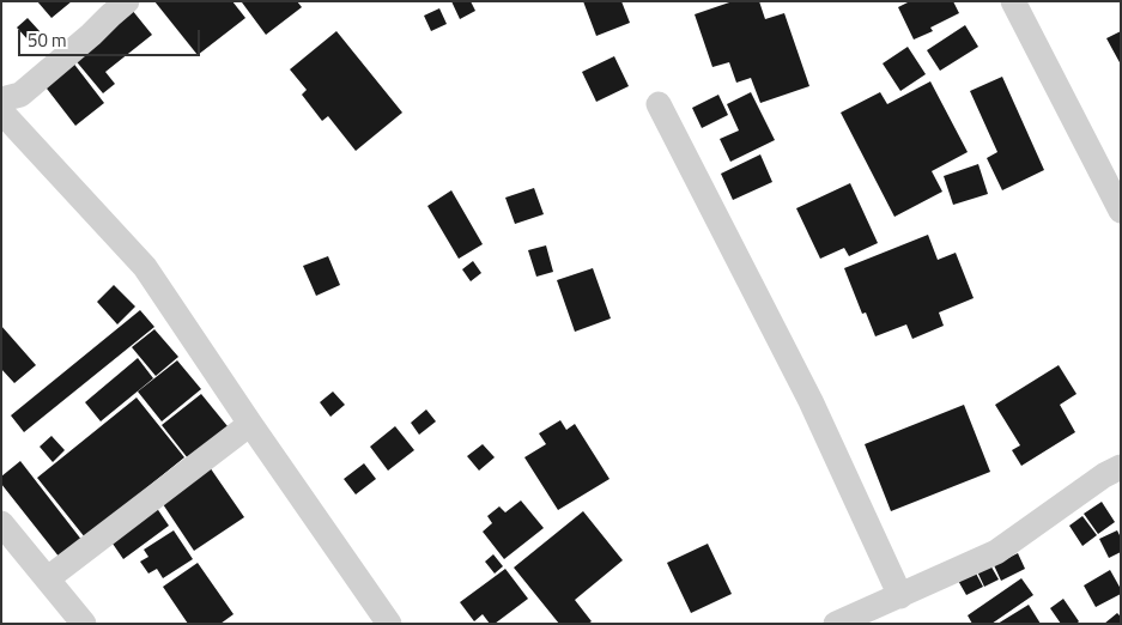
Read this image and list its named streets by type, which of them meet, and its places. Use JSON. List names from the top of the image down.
{
  "scale_bar": "50 m"
}
